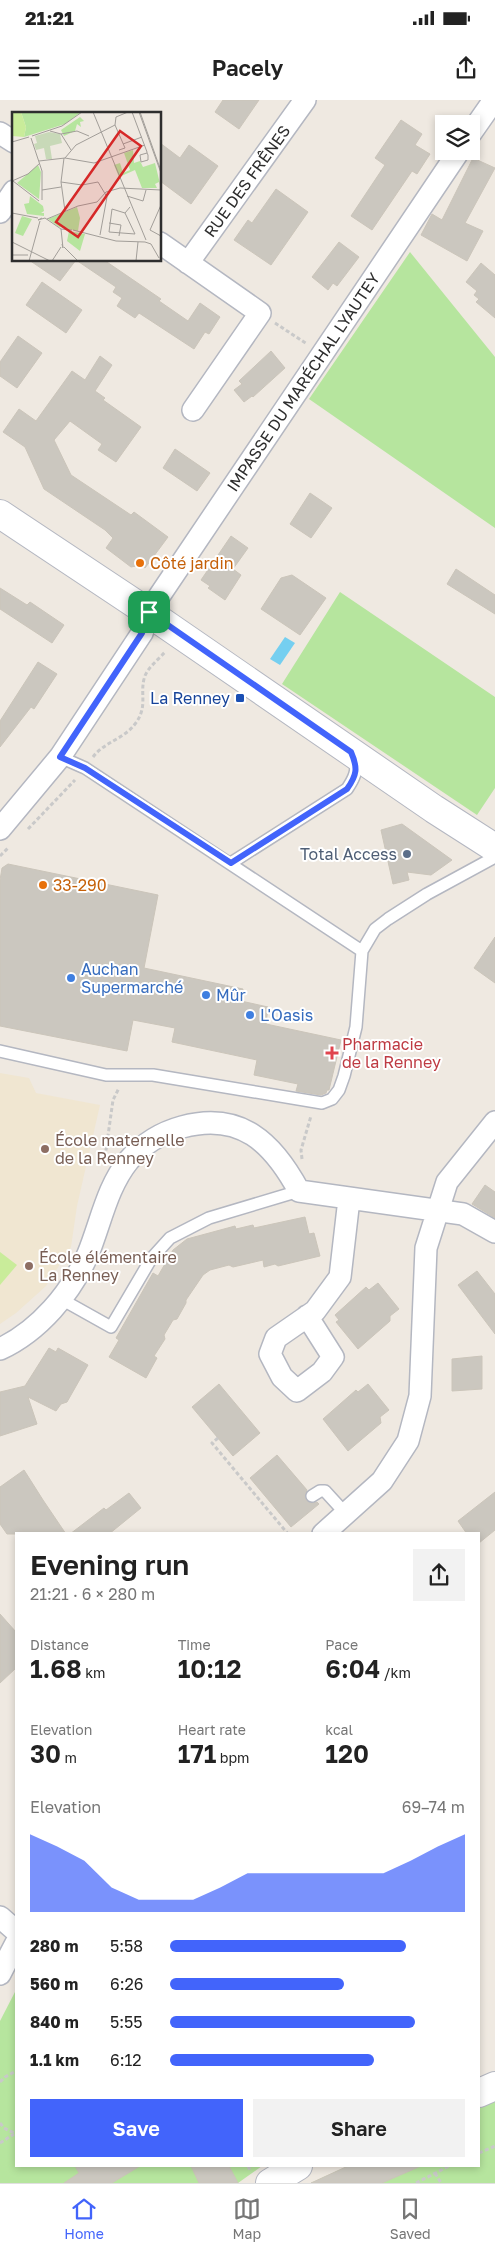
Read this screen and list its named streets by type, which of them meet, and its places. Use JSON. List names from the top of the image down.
{
  "streets": {
    "street": ["RUE DES FRÊNES", "IMPASSE DU MARÉCHAL LYAUTEY"]
  },
  "places": {
    "other": [
      "Côté jardin",
      "Total Access",
      "33-290",
      "Auchan Supermarché",
      "Mûr",
      "L'Oasis",
      "École maternelle de la Renney",
      "École élémentaire La Renney"
    ],
    "transit": ["La Renney"],
    "health": ["Pharmacie de la Renney"]
  },
  "page": {
    "status": "21:21",
    "header": "Pacely",
    "heading": ["Evening run", "21:21 · 6 × 280 m"],
    "stats": [
      ["Distance", "1.68 km"],
      ["Time", "10:12"],
      ["Pace", "6:04 /km"],
      ["Elevation", "30 m"],
      ["Heart rate", "171 bpm"],
      ["kcal", "120"]
    ],
    "chart": ["Elevation", "69–74 m"],
    "list": [
      {
        "name": "280 m",
        "note": "5:58"
      },
      {
        "name": "560 m",
        "note": "6:26"
      },
      {
        "name": "840 m",
        "note": "5:55"
      },
      {
        "name": "1.1 km",
        "note": "6:12"
      }
    ],
    "buttons": ["Save", "Share"],
    "tabs": ["Home", "Map", "Saved"]
  }
}
